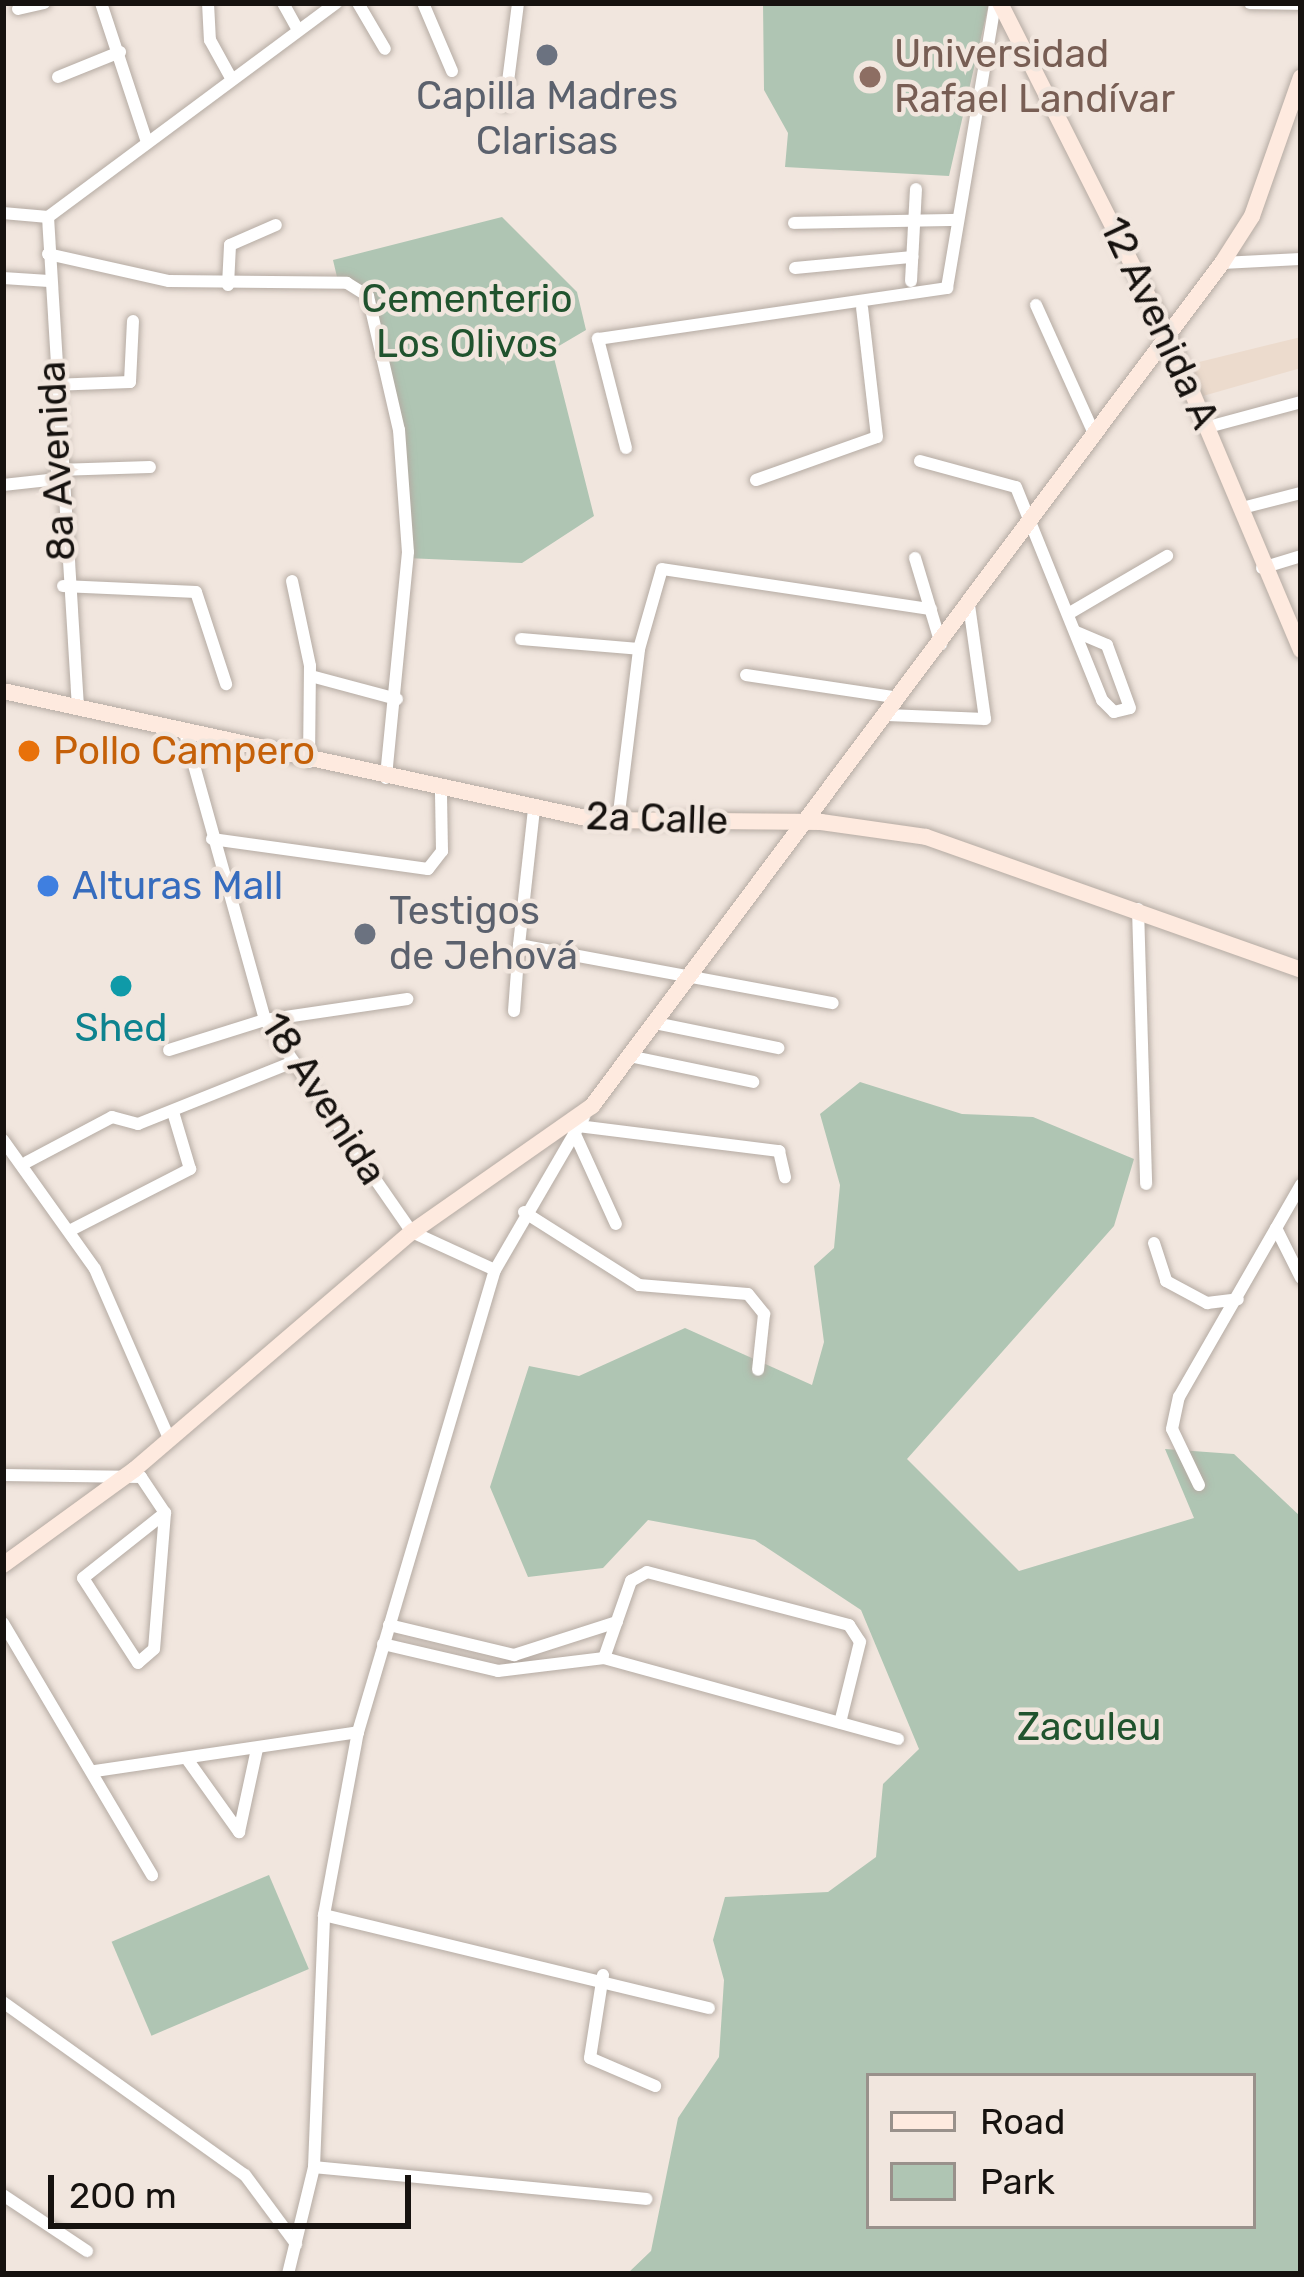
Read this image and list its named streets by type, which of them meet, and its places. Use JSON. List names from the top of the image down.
{
  "streets": {
    "street": [
      "12 Avenida A",
      "8a Avenida",
      "2a Calle",
      "18 Avenida"
    ]
  },
  "crossings": [
    ["8a Avenida", "2a Calle"],
    ["2a Calle", "18 Avenida"]
  ],
  "parks": ["Cementerio Los Olivos", "Zaculeu"],
  "places": [
    "Capilla Madres Clarisas",
    "Universidad Rafael Landívar",
    "Pollo Campero",
    "Alturas Mall",
    "Testigos de Jehová",
    "Shed"
  ],
  "legend": ["Road", "Park"],
  "scale_bar": "200 m"
}
